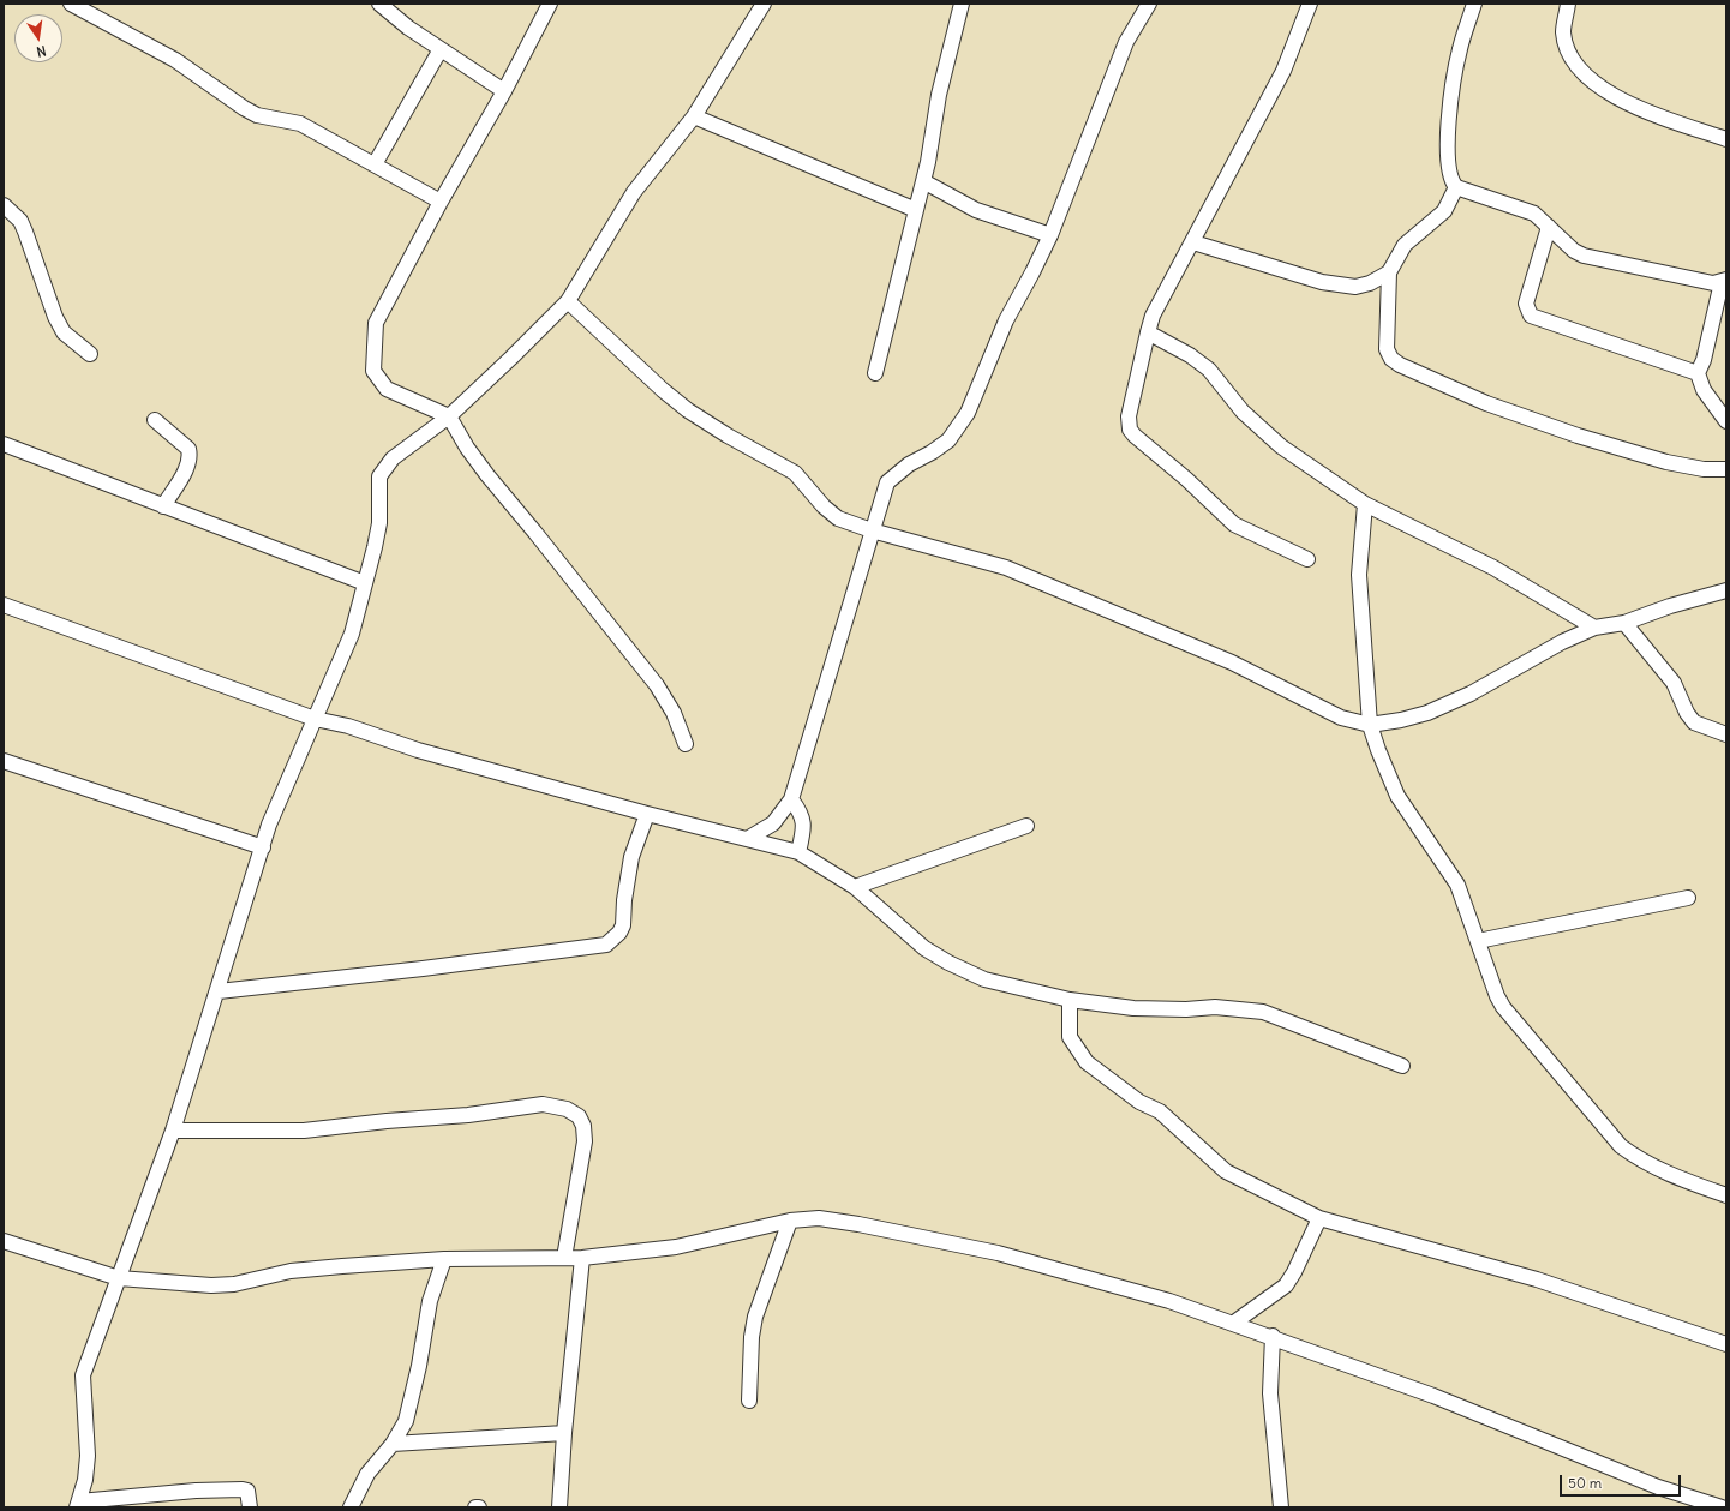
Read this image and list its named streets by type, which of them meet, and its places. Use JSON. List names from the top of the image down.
{
  "scale_bar": "50 m",
  "north": "bottom"
}
